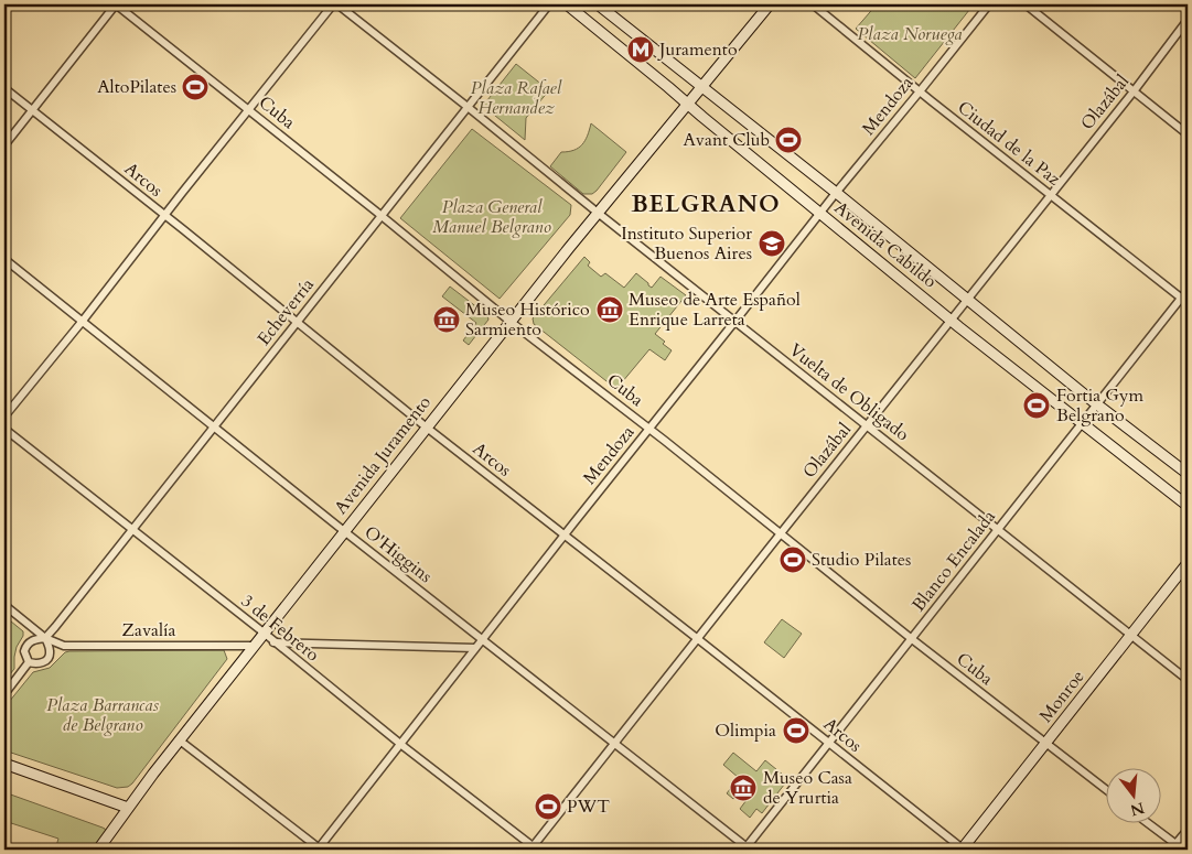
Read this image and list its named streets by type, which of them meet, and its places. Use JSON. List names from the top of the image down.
{
  "streets": {
    "main road": ["Avenida Cabildo", "Avenida Juramento", "Monroe"],
    "street": [
      "Olazábal",
      "Mendoza",
      "Cuba",
      "Ciudad de la Paz",
      "Arcos",
      "Echeverría",
      "Vuelta de Obligado",
      "O'Higgins",
      "Blanco Encalada",
      "3 de Febrero",
      "Zavalía"
    ]
  },
  "crossings": [
    ["Olazábal", "Cuba"],
    ["Olazábal", "Ciudad de la Paz"],
    ["Olazábal", "Arcos"],
    ["Olazábal", "Avenida Cabildo"],
    ["Olazábal", "Vuelta de Obligado"],
    ["Olazábal", "O'Higgins"],
    ["Olazábal", "3 de Febrero"],
    ["Mendoza", "Cuba"],
    ["Mendoza", "Ciudad de la Paz"],
    ["Mendoza", "Arcos"],
    ["Mendoza", "Avenida Cabildo"],
    ["Mendoza", "Vuelta de Obligado"],
    ["Mendoza", "O'Higgins"],
    ["Mendoza", "3 de Febrero"],
    ["Cuba", "Echeverría"],
    ["Cuba", "Avenida Juramento"],
    ["Cuba", "Blanco Encalada"],
    ["Cuba", "Monroe"],
    ["Ciudad de la Paz", "Blanco Encalada"],
    ["Arcos", "Echeverría"],
    ["Arcos", "Avenida Juramento"],
    ["Arcos", "Blanco Encalada"],
    ["Arcos", "Monroe"],
    ["Avenida Cabildo", "Avenida Juramento"],
    ["Avenida Cabildo", "Blanco Encalada"],
    ["Echeverría", "Vuelta de Obligado"],
    ["Echeverría", "O'Higgins"],
    ["Echeverría", "3 de Febrero"],
    ["Echeverría", "Zavalía"],
    ["Vuelta de Obligado", "Avenida Juramento"],
    ["Vuelta de Obligado", "Blanco Encalada"],
    ["Vuelta de Obligado", "Monroe"],
    ["Avenida Juramento", "O'Higgins"],
    ["Avenida Juramento", "3 de Febrero"],
    ["Avenida Juramento", "Zavalía"],
    ["O'Higgins", "Blanco Encalada"]
  ],
  "districts": ["BELGRANO"],
  "parks": [
    "Plaza Noruega",
    "Plaza Rafael Hernandez",
    "Plaza General Manuel Belgrano",
    "Plaza Barrancas de Belgrano"
  ],
  "places": {
    "metro station": ["Juramento"],
    "sports": [
      "AltoPilates",
      "Avant Club",
      "Fortia Gym Belgrano",
      "Studio Pilates",
      "Olimpia",
      "PWT"
    ],
    "school or university": ["Instituto Superior Buenos Aires"],
    "museum": ["Museo de Arte Español Enrique Larreta", "Museo Histórico Sarmiento", "Museo Casa de Yrurtia"]
  },
  "north": "bottom"
}
